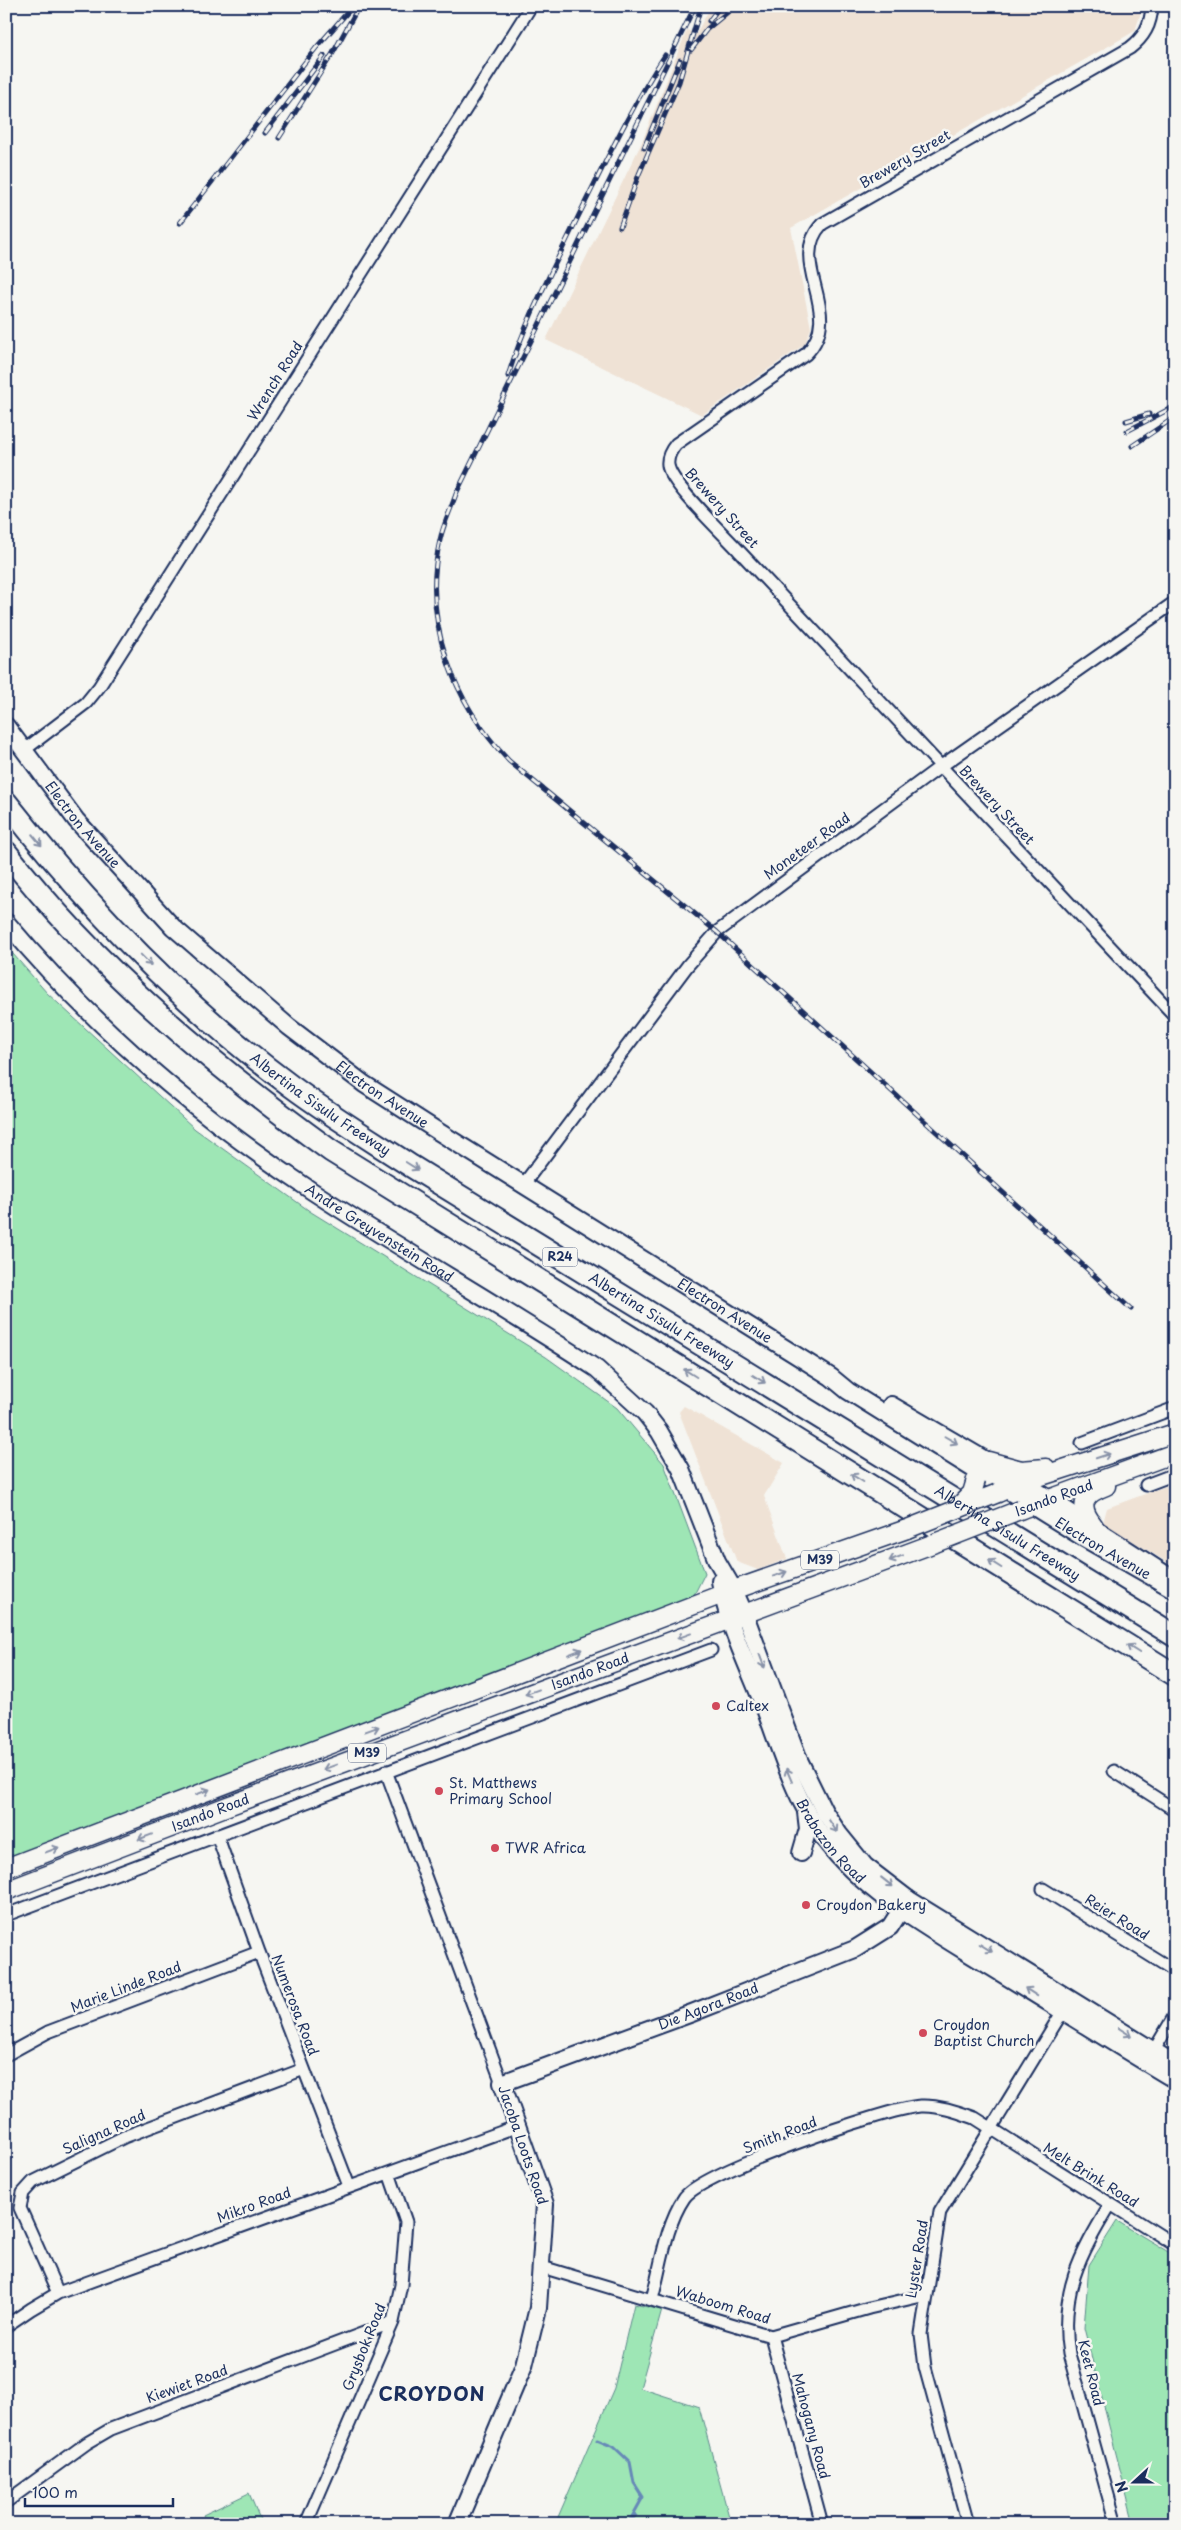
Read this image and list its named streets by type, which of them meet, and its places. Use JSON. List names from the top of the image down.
{
  "streets": {
    "highway": ["Albertina Sisulu Freeway", "R24"],
    "main road": [
      "Electron Avenue",
      "Andre Greyvenstein Road",
      "Isando Road",
      "M39",
      "Brabazon Road",
      "Die Agora Road",
      "Jacoba Loots Road"
    ],
    "street": [
      "Brewery Street",
      "Wrench Road",
      "Moneteer Road",
      "Reier Road",
      "Marie Linde Road",
      "Numerosa Road",
      "Saligna Road",
      "Smith Road",
      "Melt Brink Road",
      "Mikro Road",
      "Lyster Road",
      "Waboom Road",
      "Grysbok Road",
      "Keet Road",
      "Kiewiet Road",
      "Mahogany Road"
    ]
  },
  "crossings": [
    ["Brewery Street", "Moneteer Road"],
    ["Wrench Road", "Electron Avenue"],
    ["Electron Avenue", "Moneteer Road"],
    ["Electron Avenue", "Isando Road"],
    ["Andre Greyvenstein Road", "Isando Road"],
    ["Andre Greyvenstein Road", "Brabazon Road"],
    ["Isando Road", "Brabazon Road"],
    ["Isando Road", "Numerosa Road"],
    ["Isando Road", "Jacoba Loots Road"],
    ["Brabazon Road", "Die Agora Road"],
    ["Brabazon Road", "Lyster Road"],
    ["Marie Linde Road", "Numerosa Road"],
    ["Numerosa Road", "Saligna Road"],
    ["Numerosa Road", "Mikro Road"],
    ["Die Agora Road", "Jacoba Loots Road"],
    ["Saligna Road", "Mikro Road"],
    ["Smith Road", "Melt Brink Road"],
    ["Smith Road", "Lyster Road"],
    ["Smith Road", "Waboom Road"],
    ["Jacoba Loots Road", "Mikro Road"],
    ["Jacoba Loots Road", "Waboom Road"],
    ["Melt Brink Road", "Lyster Road"],
    ["Melt Brink Road", "Keet Road"],
    ["Mikro Road", "Grysbok Road"],
    ["Lyster Road", "Waboom Road"],
    ["Waboom Road", "Mahogany Road"],
    ["Grysbok Road", "Kiewiet Road"]
  ],
  "districts": ["CROYDON"],
  "places": [
    "Caltex",
    "St. Matthews Primary School",
    "TWR Africa",
    "Croydon Bakery",
    "Croydon Baptist Church"
  ],
  "scale_bar": "100 m",
  "north": "left"
}
